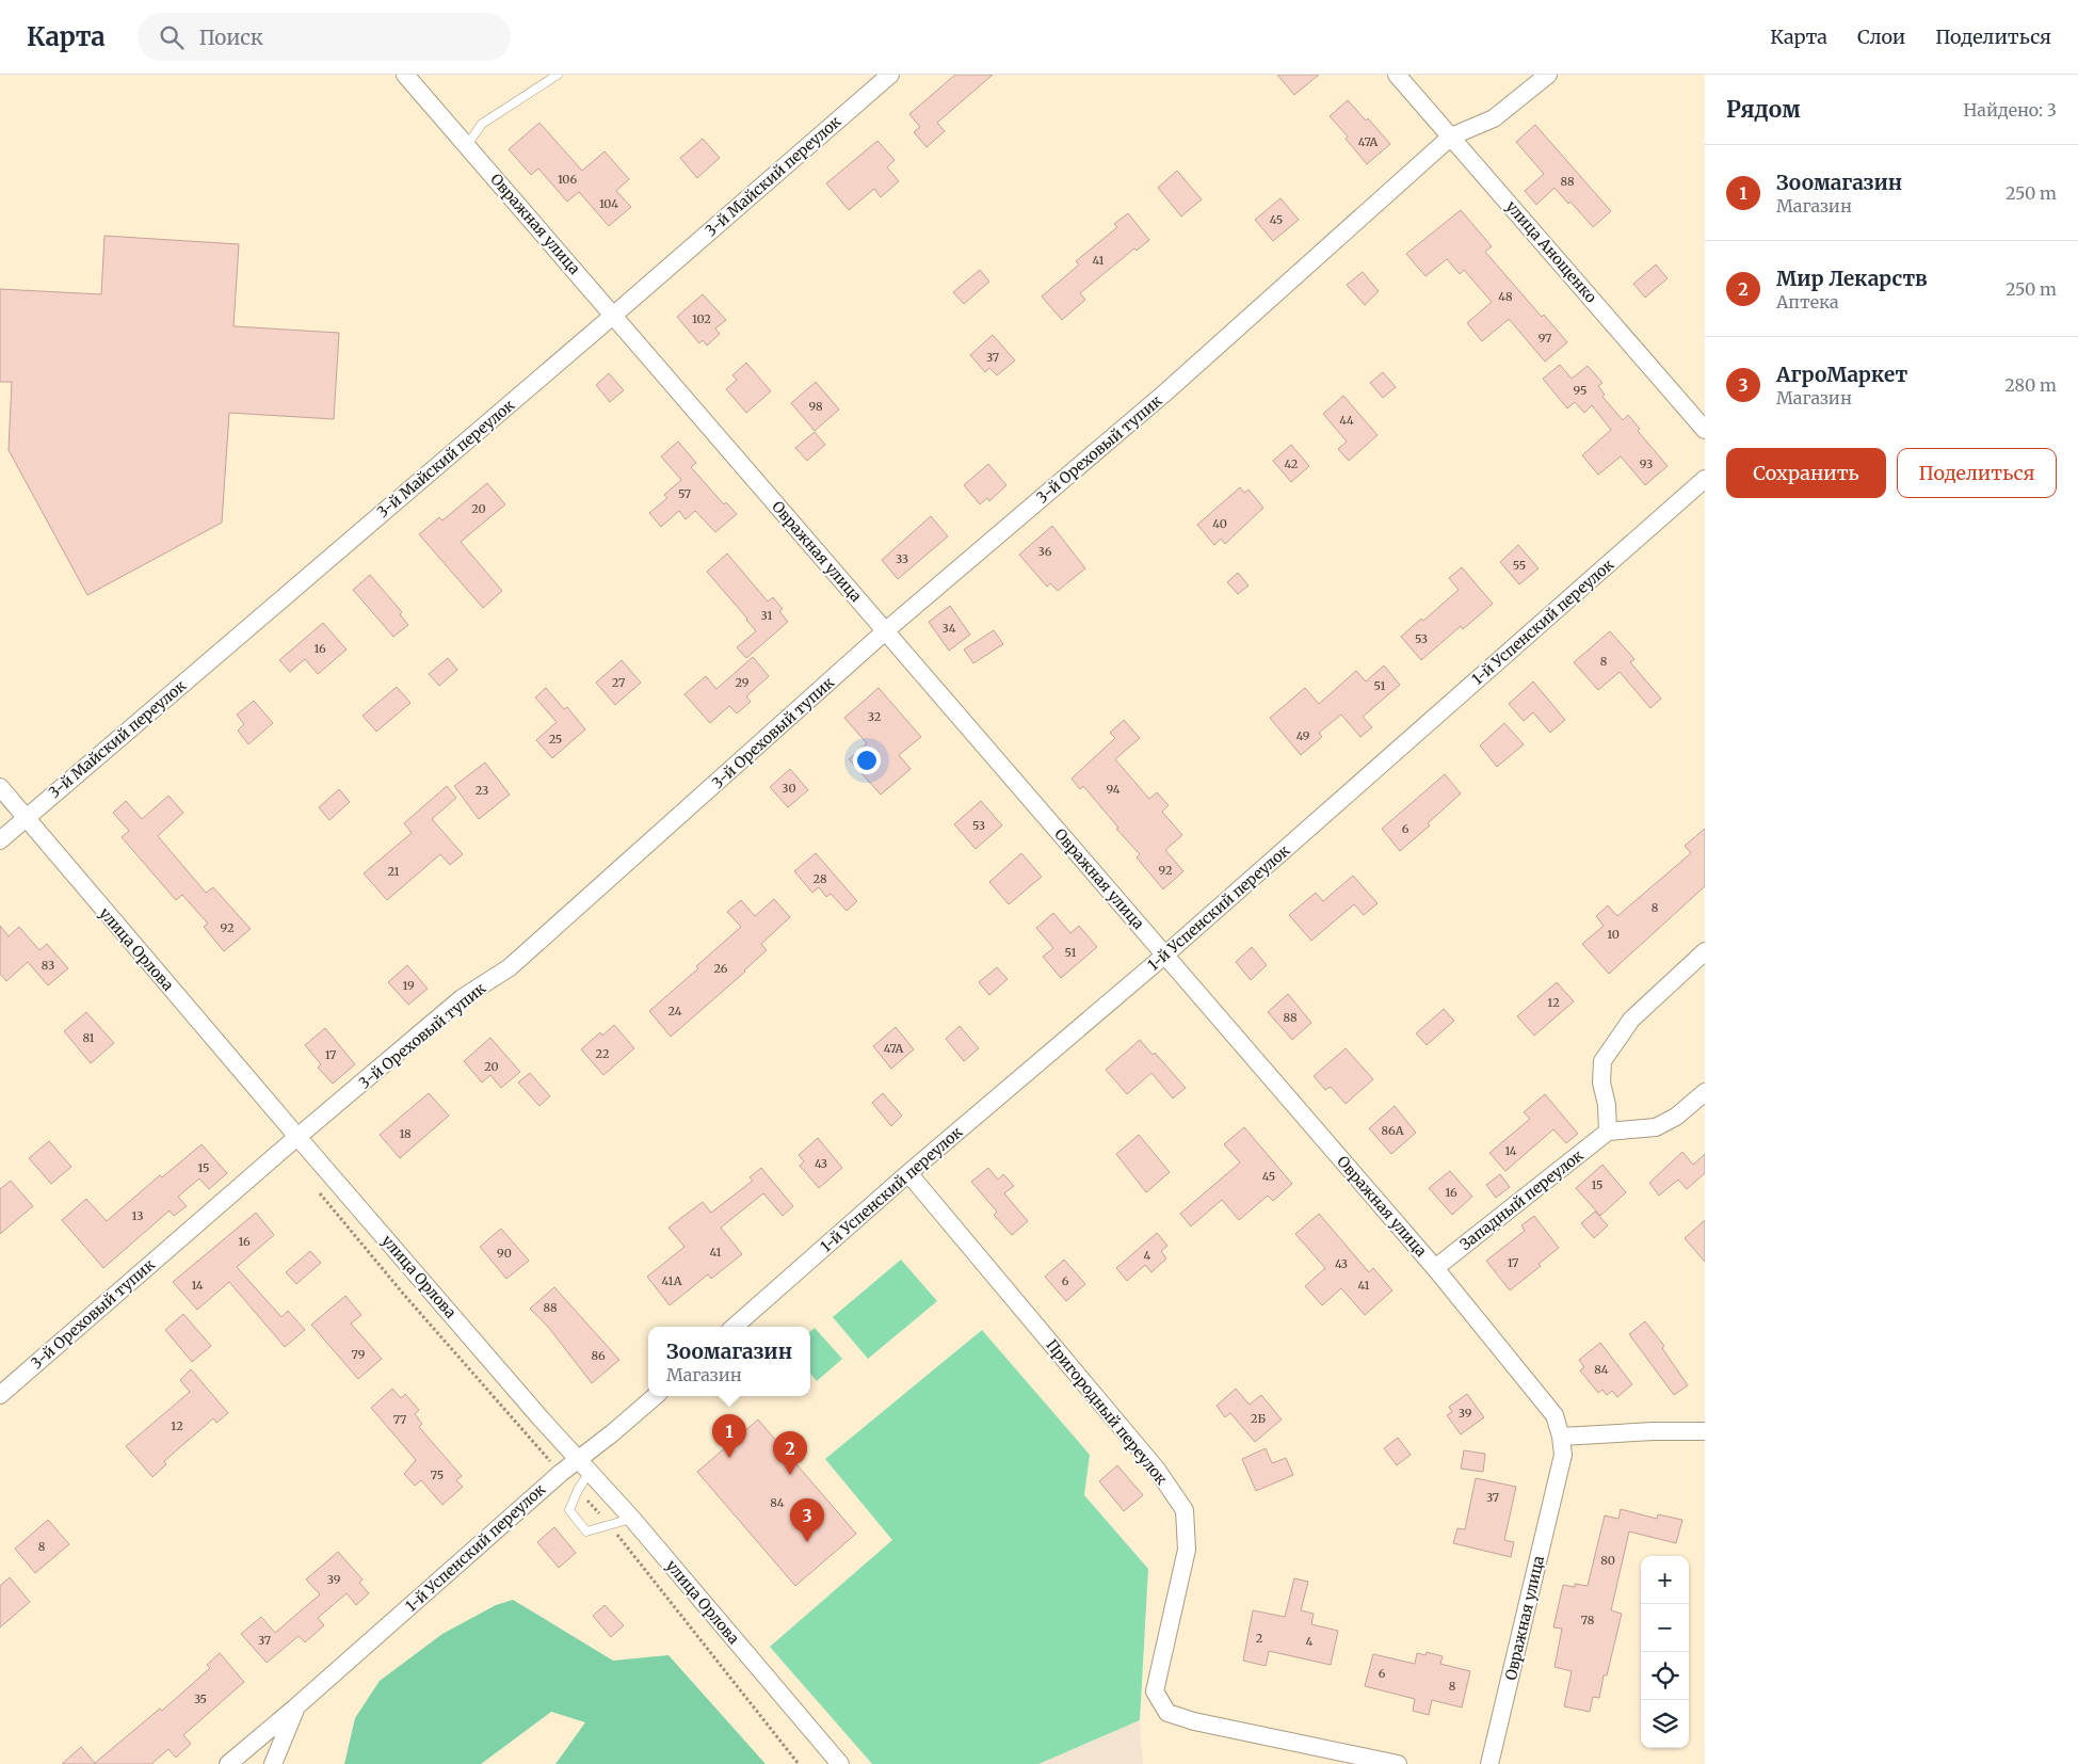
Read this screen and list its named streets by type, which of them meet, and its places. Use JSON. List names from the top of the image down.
{
  "streets": {
    "street": [
      "3-й Майский переулок",
      "Овражная улица",
      "улица Анощенко",
      "3-й Ореховый тупик",
      "1-й Успенский переулок",
      "улица Орлова",
      "Западный переулок",
      "Пригородный переулок"
    ]
  },
  "crossings": [
    ["3-й Майский переулок", "Овражная улица"],
    ["3-й Майский переулок", "улица Орлова"],
    ["Овражная улица", "3-й Ореховый тупик"],
    ["Овражная улица", "1-й Успенский переулок"],
    ["Овражная улица", "Западный переулок"],
    ["улица Анощенко", "3-й Ореховый тупик"],
    ["3-й Ореховый тупик", "улица Орлова"],
    ["1-й Успенский переулок", "улица Орлова"],
    ["1-й Успенский переулок", "Пригородный переулок"]
  ],
  "house_numbers": [
    "47А",
    "106",
    "88",
    "104",
    "45",
    "41",
    "48",
    "102",
    "97",
    "37",
    "95",
    "98",
    "44",
    "42",
    "93",
    "57",
    "20",
    "40",
    "36",
    "33",
    "55",
    "31",
    "34",
    "53",
    "16",
    "8",
    "27",
    "29",
    "51",
    "32",
    "49",
    "25",
    "30",
    "94",
    "23",
    "53",
    "6",
    "92",
    "21",
    "28",
    "8",
    "92",
    "10",
    "51",
    "83",
    "26",
    "19",
    "12",
    "24",
    "88",
    "81",
    "47А",
    "22",
    "17",
    "20",
    "86А",
    "18",
    "14",
    "43",
    "15",
    "45",
    "15",
    "16",
    "13",
    "16",
    "41",
    "90",
    "4",
    "17",
    "43",
    "41А",
    "6",
    "14",
    "41",
    "88",
    "79",
    "86",
    "84",
    "39",
    "2Б",
    "77",
    "12",
    "75",
    "37",
    "84",
    "8",
    "80",
    "39",
    "78",
    "2",
    "37",
    "4",
    "6",
    "8",
    "35"
  ],
  "page": {
    "header": "Карта",
    "search": "Поиск",
    "nav": ["Карта", "Слои", "Поделиться"],
    "heading": ["Рядом", "Найдено: 3"],
    "list": [
      {
        "mark": "1",
        "name": "Зоомагазин",
        "note": "Магазин",
        "value": "250 m"
      },
      {
        "mark": "2",
        "name": "Мир Лекарств",
        "note": "Аптека",
        "value": "250 m"
      },
      {
        "mark": "3",
        "name": "АгроМаркет",
        "note": "Магазин",
        "value": "280 m"
      }
    ],
    "buttons": ["Сохранить", "Поделиться"],
    "popup": ["Зоомагазин", "Магазин"],
    "pins": ["1", "2", "3"],
    "map_buttons": ["+", "−"]
  }
}
